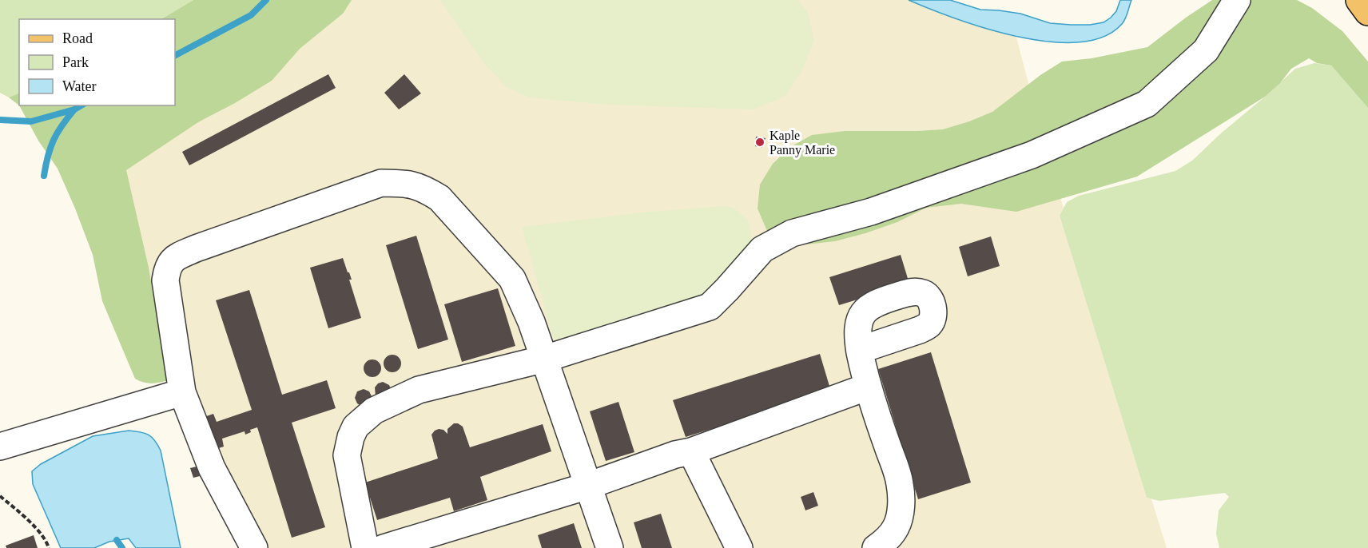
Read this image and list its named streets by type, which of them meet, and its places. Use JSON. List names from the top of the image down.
{
  "places": ["Kaple Panny Marie"],
  "legend": ["Road", "Park", "Water"]
}
